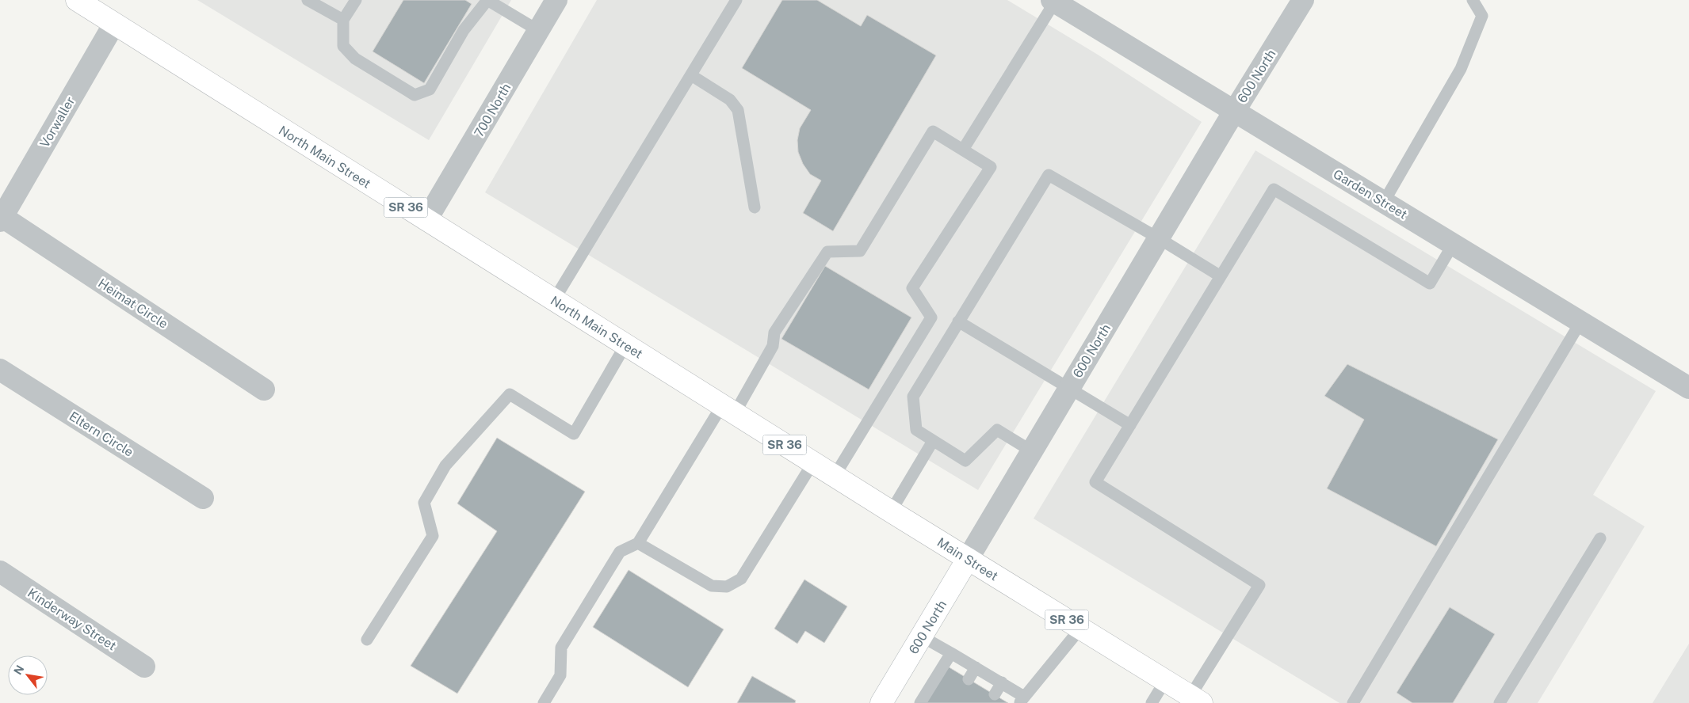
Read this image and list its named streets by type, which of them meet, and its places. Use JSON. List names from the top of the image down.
{
  "streets": {
    "main road": [
      "600 North",
      "North Main Street",
      "SR 36",
      "Main Street"
    ],
    "street": [
      "700 North",
      "Vorwaller",
      "Garden Street",
      "Heimat Circle",
      "Eltern Circle",
      "Kinderway Street"
    ]
  },
  "crossings": [
    ["600 North", "Garden Street"],
    ["600 North", "Main Street"],
    ["700 North", "North Main Street"],
    ["Vorwaller", "North Main Street"],
    ["Vorwaller", "Heimat Circle"],
    ["North Main Street", "Main Street"]
  ],
  "north": "top left"
}
